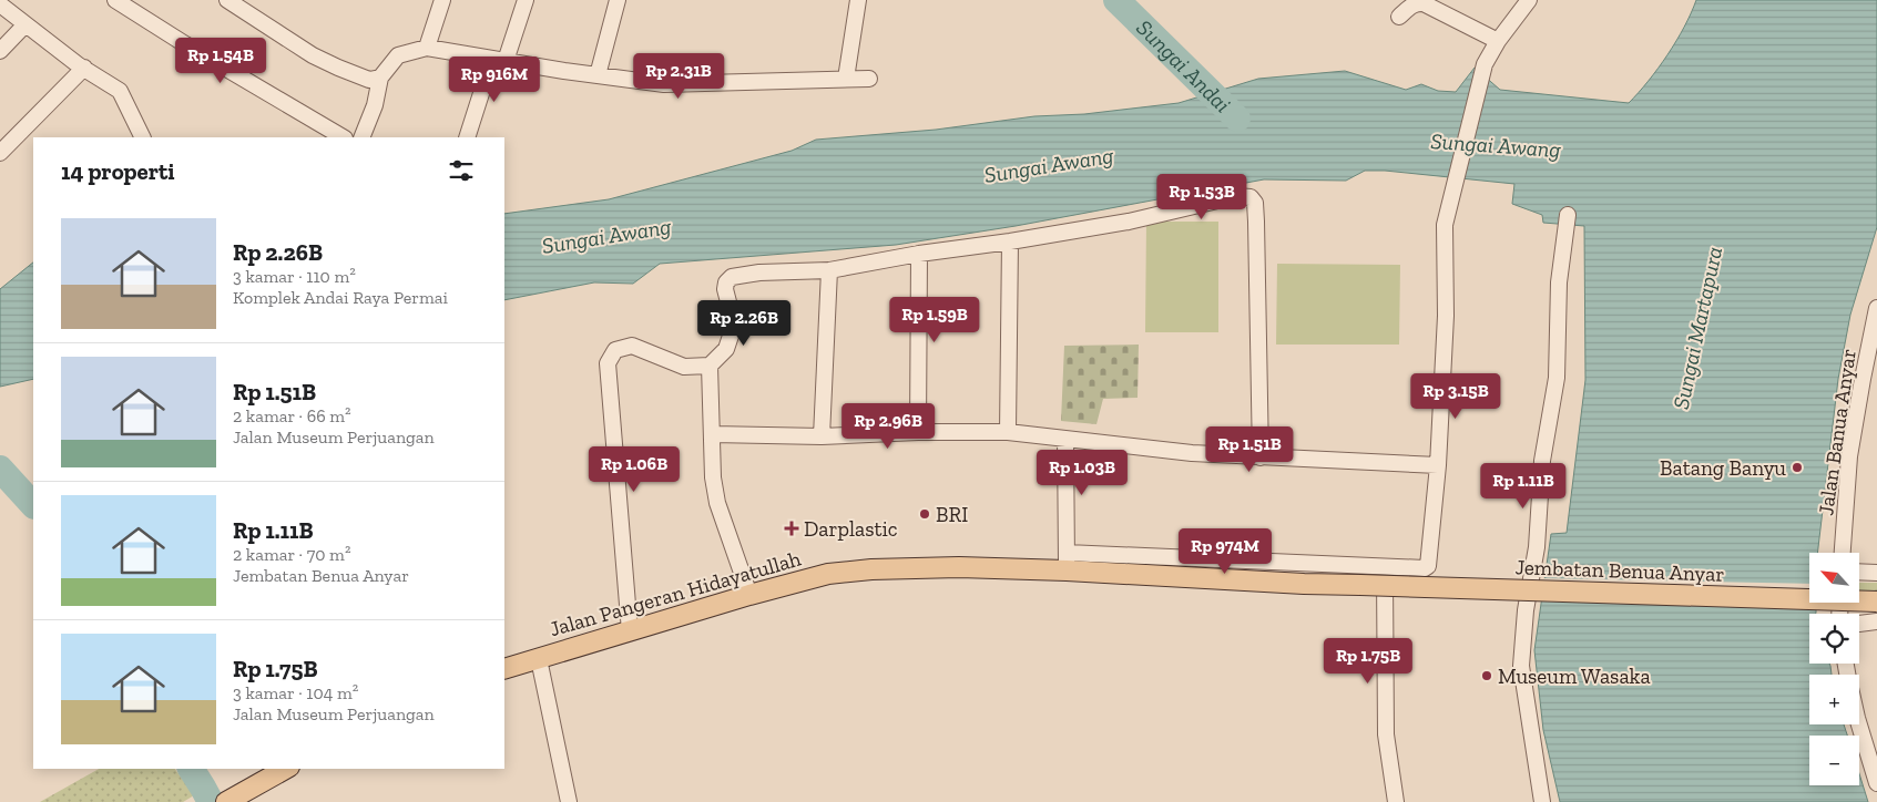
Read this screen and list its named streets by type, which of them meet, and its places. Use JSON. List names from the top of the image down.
{
  "streets": {
    "main road": ["Jembatan Benua Anyar", "Jalan Pangeran Hidayatullah"],
    "street": ["Jalan Banua Anyar"]
  },
  "crossings": [
    ["Jembatan Benua Anyar", "Jalan Pangeran Hidayatullah"]
  ],
  "water": ["Sungai Andai", "Sungai Awang", "Sungai Martapura"],
  "places": {
    "other": ["Batang Banyu", "BRI", "Museum Wasaka"],
    "health": ["Darplastic"]
  },
  "north": "top left",
  "page": {
    "price": [
      "Rp 1.54B",
      "Rp 2.31B",
      "Rp 916M",
      "Rp 1.53B",
      "Rp 1.59B",
      "Rp 2.26B",
      "Rp 3.15B",
      "Rp 2.96B",
      "Rp 1.51B",
      "Rp 1.06B",
      "Rp 1.03B",
      "Rp 1.11B",
      "Rp 974M",
      "Rp 1.75B"
    ],
    "heading": "14 properti",
    "list": [
      {
        "name": "Rp 2.26B",
        "note": "3 kamar · 110 m² · Komplek Andai Raya Permai"
      },
      {
        "name": "Rp 1.51B",
        "note": "2 kamar · 66 m² · Jalan Museum Perjuangan"
      },
      {
        "name": "Rp 1.11B",
        "note": "2 kamar · 70 m² · Jembatan Benua Anyar"
      },
      {
        "name": "Rp 1.75B",
        "note": "3 kamar · 104 m² · Jalan Museum Perjuangan"
      }
    ],
    "map_buttons": ["+", "−"]
  }
}
